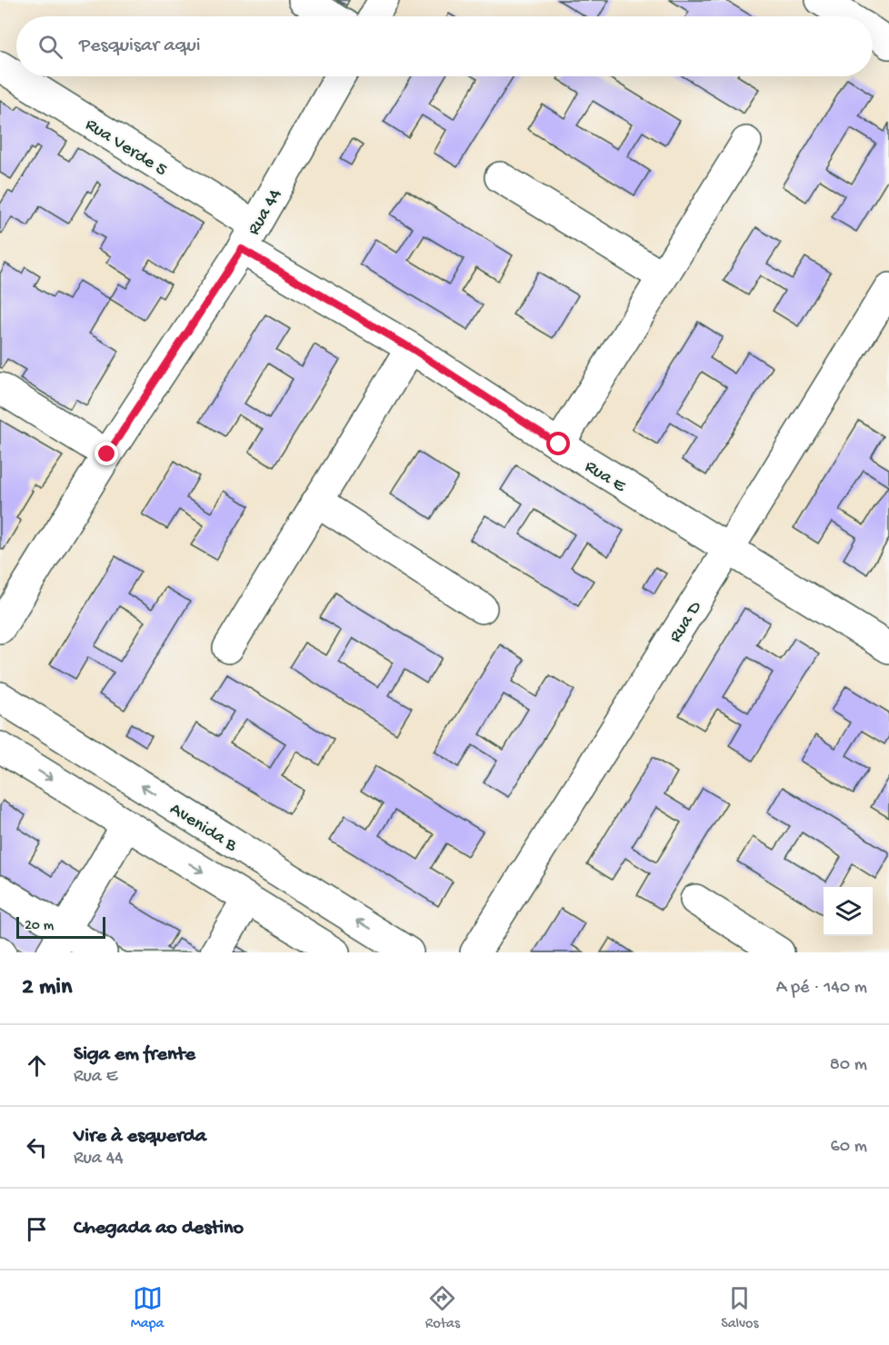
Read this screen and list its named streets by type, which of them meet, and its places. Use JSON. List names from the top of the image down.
{
  "streets": {
    "street": [
      "Rua Verde 5",
      "Rua 44",
      "Rua E",
      "Rua D",
      "Avenida B"
    ]
  },
  "crossings": [
    ["Rua Verde 5", "Rua 44"],
    ["Rua Verde 5", "Rua E"],
    ["Rua 44", "Rua E"],
    ["Rua E", "Rua D"]
  ],
  "scale_bar": "20 m",
  "page": {
    "search": "Pesquisar aqui",
    "scale": "20 m",
    "heading": ["2 min", "A pé · 140 m"],
    "list": [
      ["Siga em frente", "Rua E", "80 m"],
      ["Vire à esquerda", "Rua 44", "60 m"],
      "Chegada ao destino"
    ],
    "nav": ["Mapa", "Rotas", "Salvos"]
  }
}
